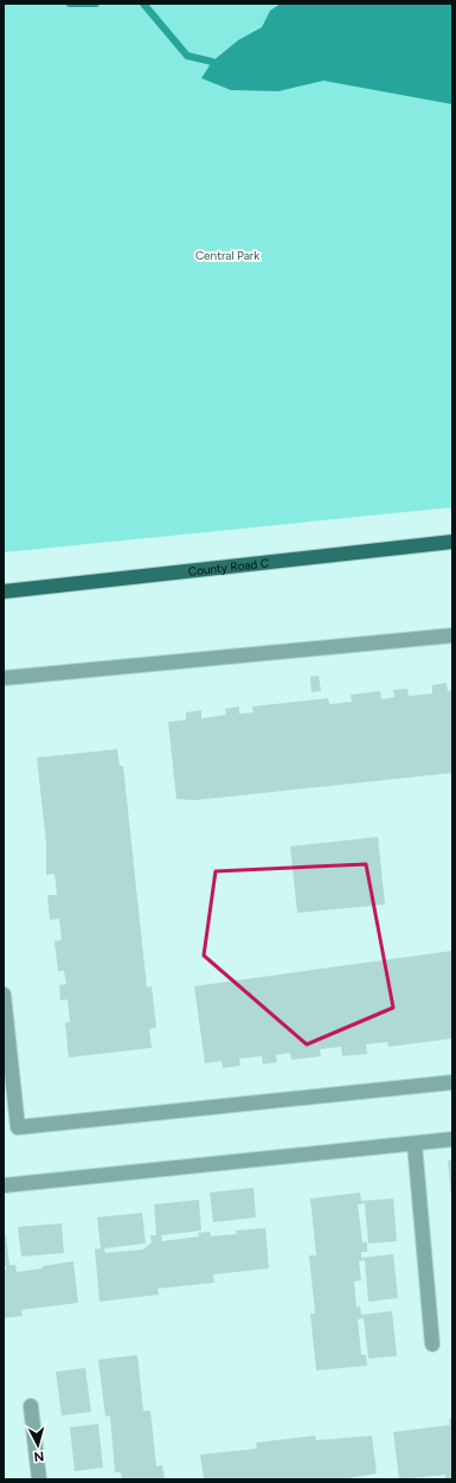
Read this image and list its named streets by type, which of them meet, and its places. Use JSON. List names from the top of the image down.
{
  "streets": {
    "main road": ["County Road C"]
  },
  "parks": ["Central Park"],
  "north": "bottom"
}
